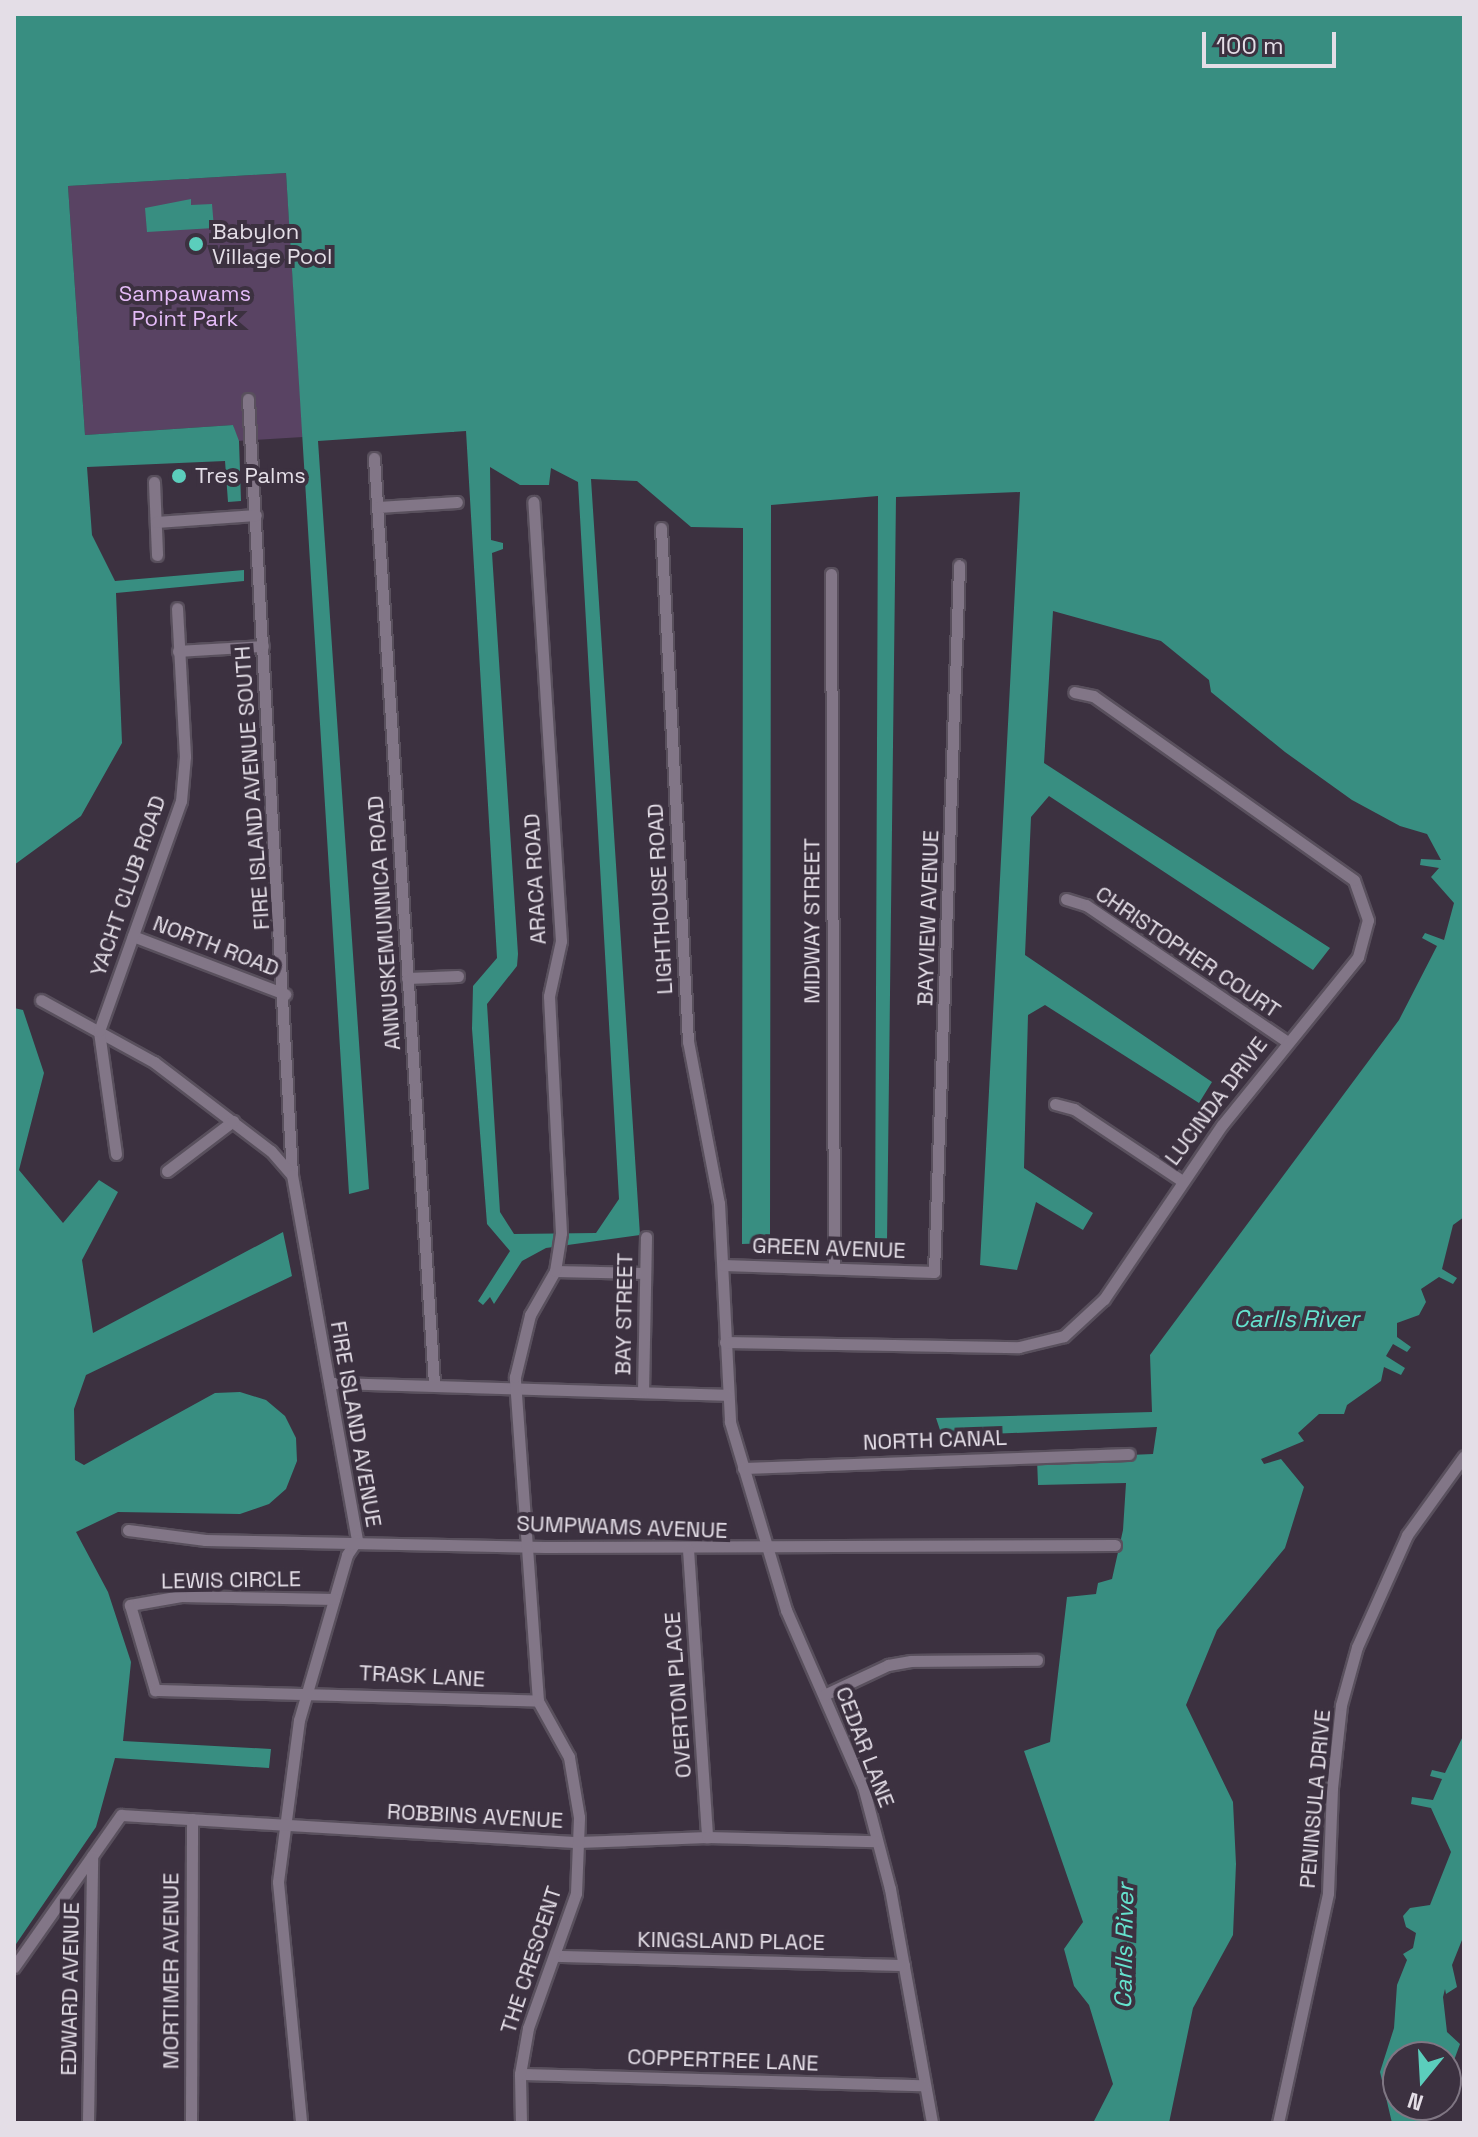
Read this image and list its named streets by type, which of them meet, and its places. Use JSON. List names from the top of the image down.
{
  "streets": {
    "street": [
      "FIRE ISLAND AVENUE SOUTH",
      "ARACA ROAD",
      "YACHT CLUB ROAD",
      "LIGHTHOUSE ROAD",
      "BAYVIEW AVENUE",
      "MIDWAY STREET",
      "ANNUSKEMUNNICA ROAD",
      "NORTH ROAD",
      "CHRISTOPHER COURT",
      "LUCINDA DRIVE",
      "GREEN AVENUE",
      "BAY STREET",
      "FIRE ISLAND AVENUE",
      "NORTH CANAL",
      "SUMPWAMS AVENUE",
      "LEWIS CIRCLE",
      "TRASK LANE",
      "OVERTON PLACE",
      "CEDAR LANE",
      "PENINSULA DRIVE",
      "ROBBINS AVENUE",
      "KINGSLAND PLACE",
      "THE CRESCENT",
      "MORTIMER AVENUE",
      "EDWARD AVENUE",
      "COPPERTREE LANE"
    ]
  },
  "crossings": [
    ["FIRE ISLAND AVENUE SOUTH", "NORTH ROAD"],
    ["FIRE ISLAND AVENUE SOUTH", "FIRE ISLAND AVENUE"],
    ["ARACA ROAD", "THE CRESCENT"],
    ["YACHT CLUB ROAD", "NORTH ROAD"],
    ["LIGHTHOUSE ROAD", "GREEN AVENUE"],
    ["LIGHTHOUSE ROAD", "CEDAR LANE"],
    ["BAYVIEW AVENUE", "GREEN AVENUE"],
    ["MIDWAY STREET", "GREEN AVENUE"],
    ["CHRISTOPHER COURT", "LUCINDA DRIVE"],
    ["LUCINDA DRIVE", "CEDAR LANE"],
    ["GREEN AVENUE", "CEDAR LANE"],
    ["FIRE ISLAND AVENUE", "SUMPWAMS AVENUE"],
    ["FIRE ISLAND AVENUE", "LEWIS CIRCLE"],
    ["FIRE ISLAND AVENUE", "TRASK LANE"],
    ["FIRE ISLAND AVENUE", "ROBBINS AVENUE"],
    ["NORTH CANAL", "CEDAR LANE"],
    ["SUMPWAMS AVENUE", "OVERTON PLACE"],
    ["SUMPWAMS AVENUE", "CEDAR LANE"],
    ["SUMPWAMS AVENUE", "THE CRESCENT"],
    ["LEWIS CIRCLE", "TRASK LANE"],
    ["TRASK LANE", "THE CRESCENT"],
    ["OVERTON PLACE", "ROBBINS AVENUE"],
    ["CEDAR LANE", "ROBBINS AVENUE"],
    ["CEDAR LANE", "KINGSLAND PLACE"],
    ["CEDAR LANE", "COPPERTREE LANE"],
    ["ROBBINS AVENUE", "THE CRESCENT"],
    ["ROBBINS AVENUE", "MORTIMER AVENUE"],
    ["ROBBINS AVENUE", "EDWARD AVENUE"],
    ["KINGSLAND PLACE", "THE CRESCENT"],
    ["THE CRESCENT", "COPPERTREE LANE"]
  ],
  "water": ["Carlls River"],
  "parks": ["Sampawams Point Park"],
  "places": ["Babylon Village Pool", "Tres Palms"],
  "scale_bar": "100 m",
  "north": "bottom"
}
